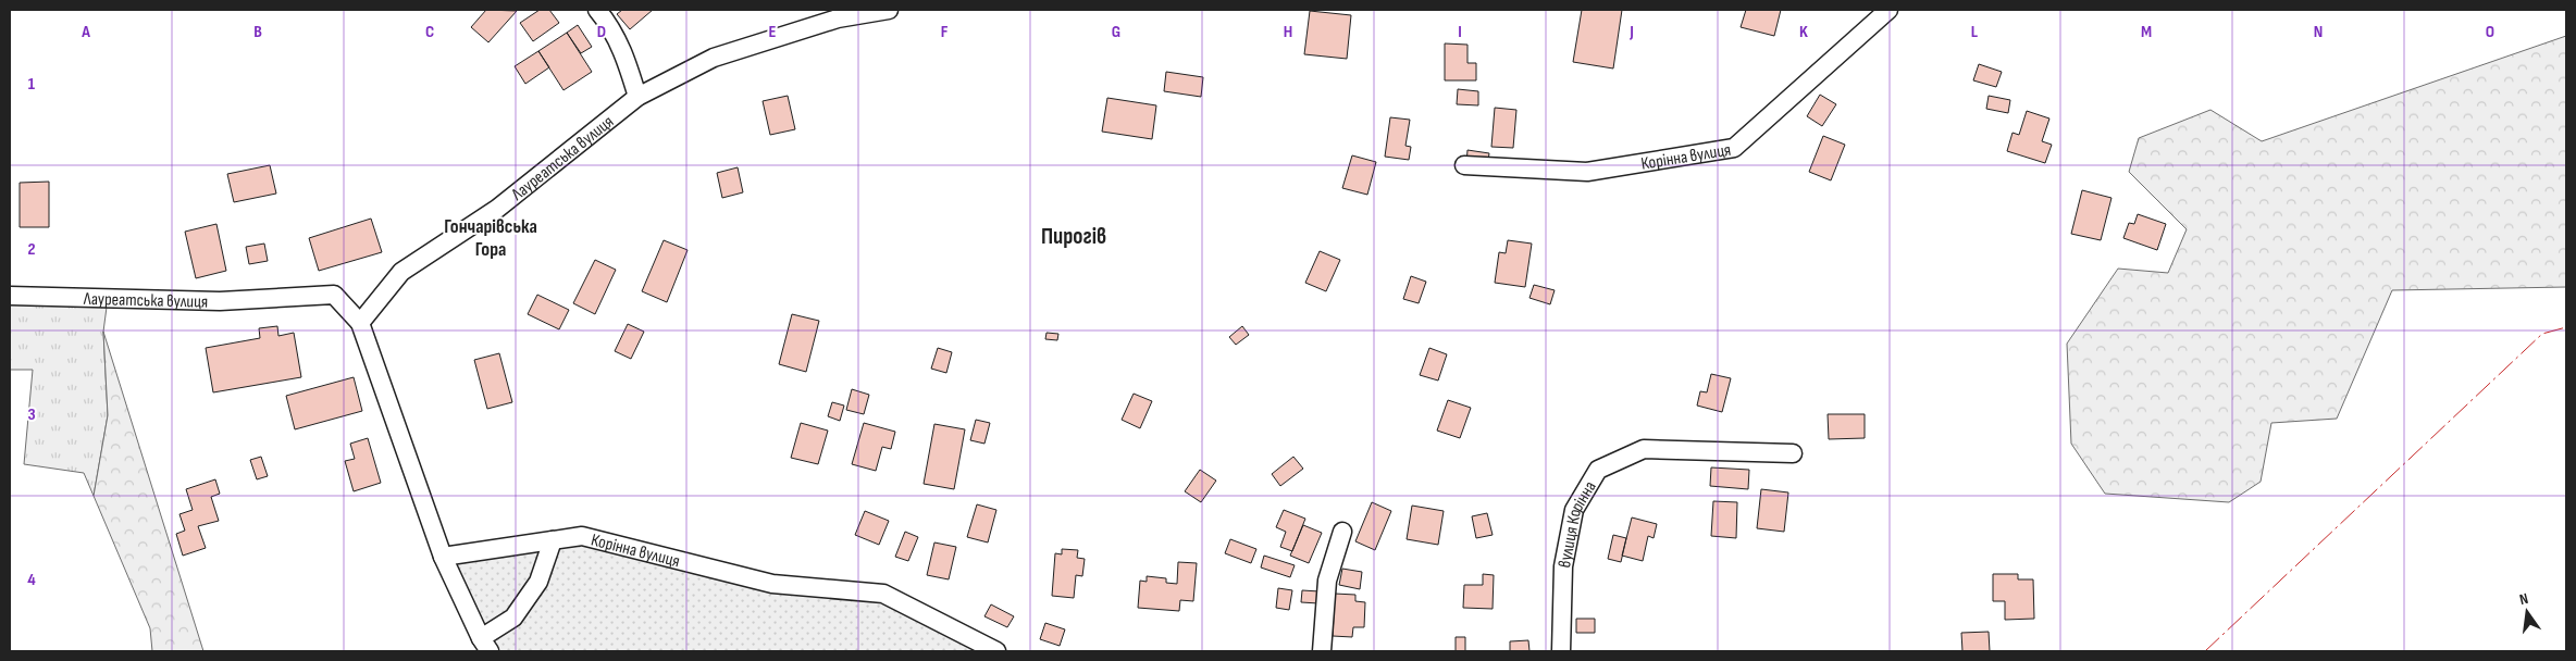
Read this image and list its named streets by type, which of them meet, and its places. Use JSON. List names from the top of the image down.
{
  "streets": {
    "street": ["Корінна вулиця", "Лауреатська вулиця", "вулиця Корінна"]
  },
  "districts": ["Гончарівська Гора", "Пирогів"],
  "north": "top",
  "grid": {
    "columns": [
      "A",
      "B",
      "C",
      "D",
      "E",
      "F",
      "G",
      "H",
      "I",
      "J",
      "K",
      "L",
      "M",
      "N",
      "O"
    ],
    "rows": [
      "1",
      "2",
      "3",
      "4"
    ]
  }
}
